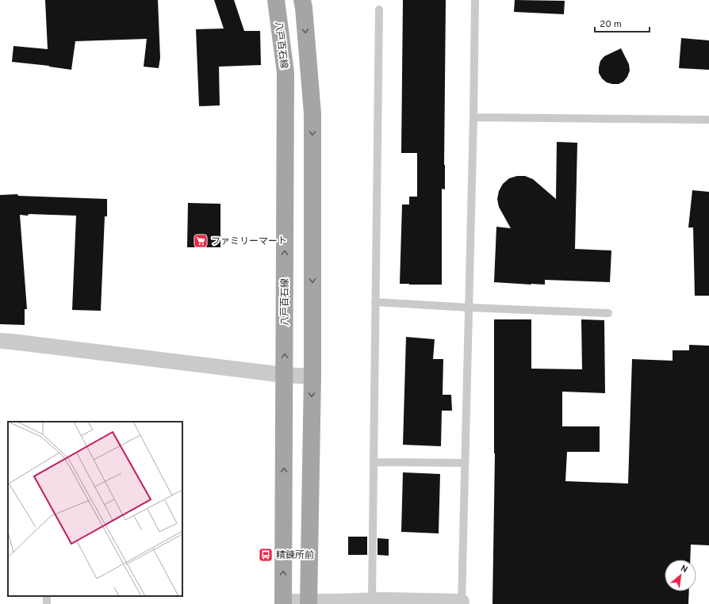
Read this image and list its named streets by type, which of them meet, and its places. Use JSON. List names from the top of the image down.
{
  "streets": {
    "main road": ["八戸百石線"]
  },
  "places": {
    "supermarket": ["ファミリーマート"],
    "bus stop": ["精錬所前"]
  },
  "scale_bar": "20 m",
  "north": "top right"
}
